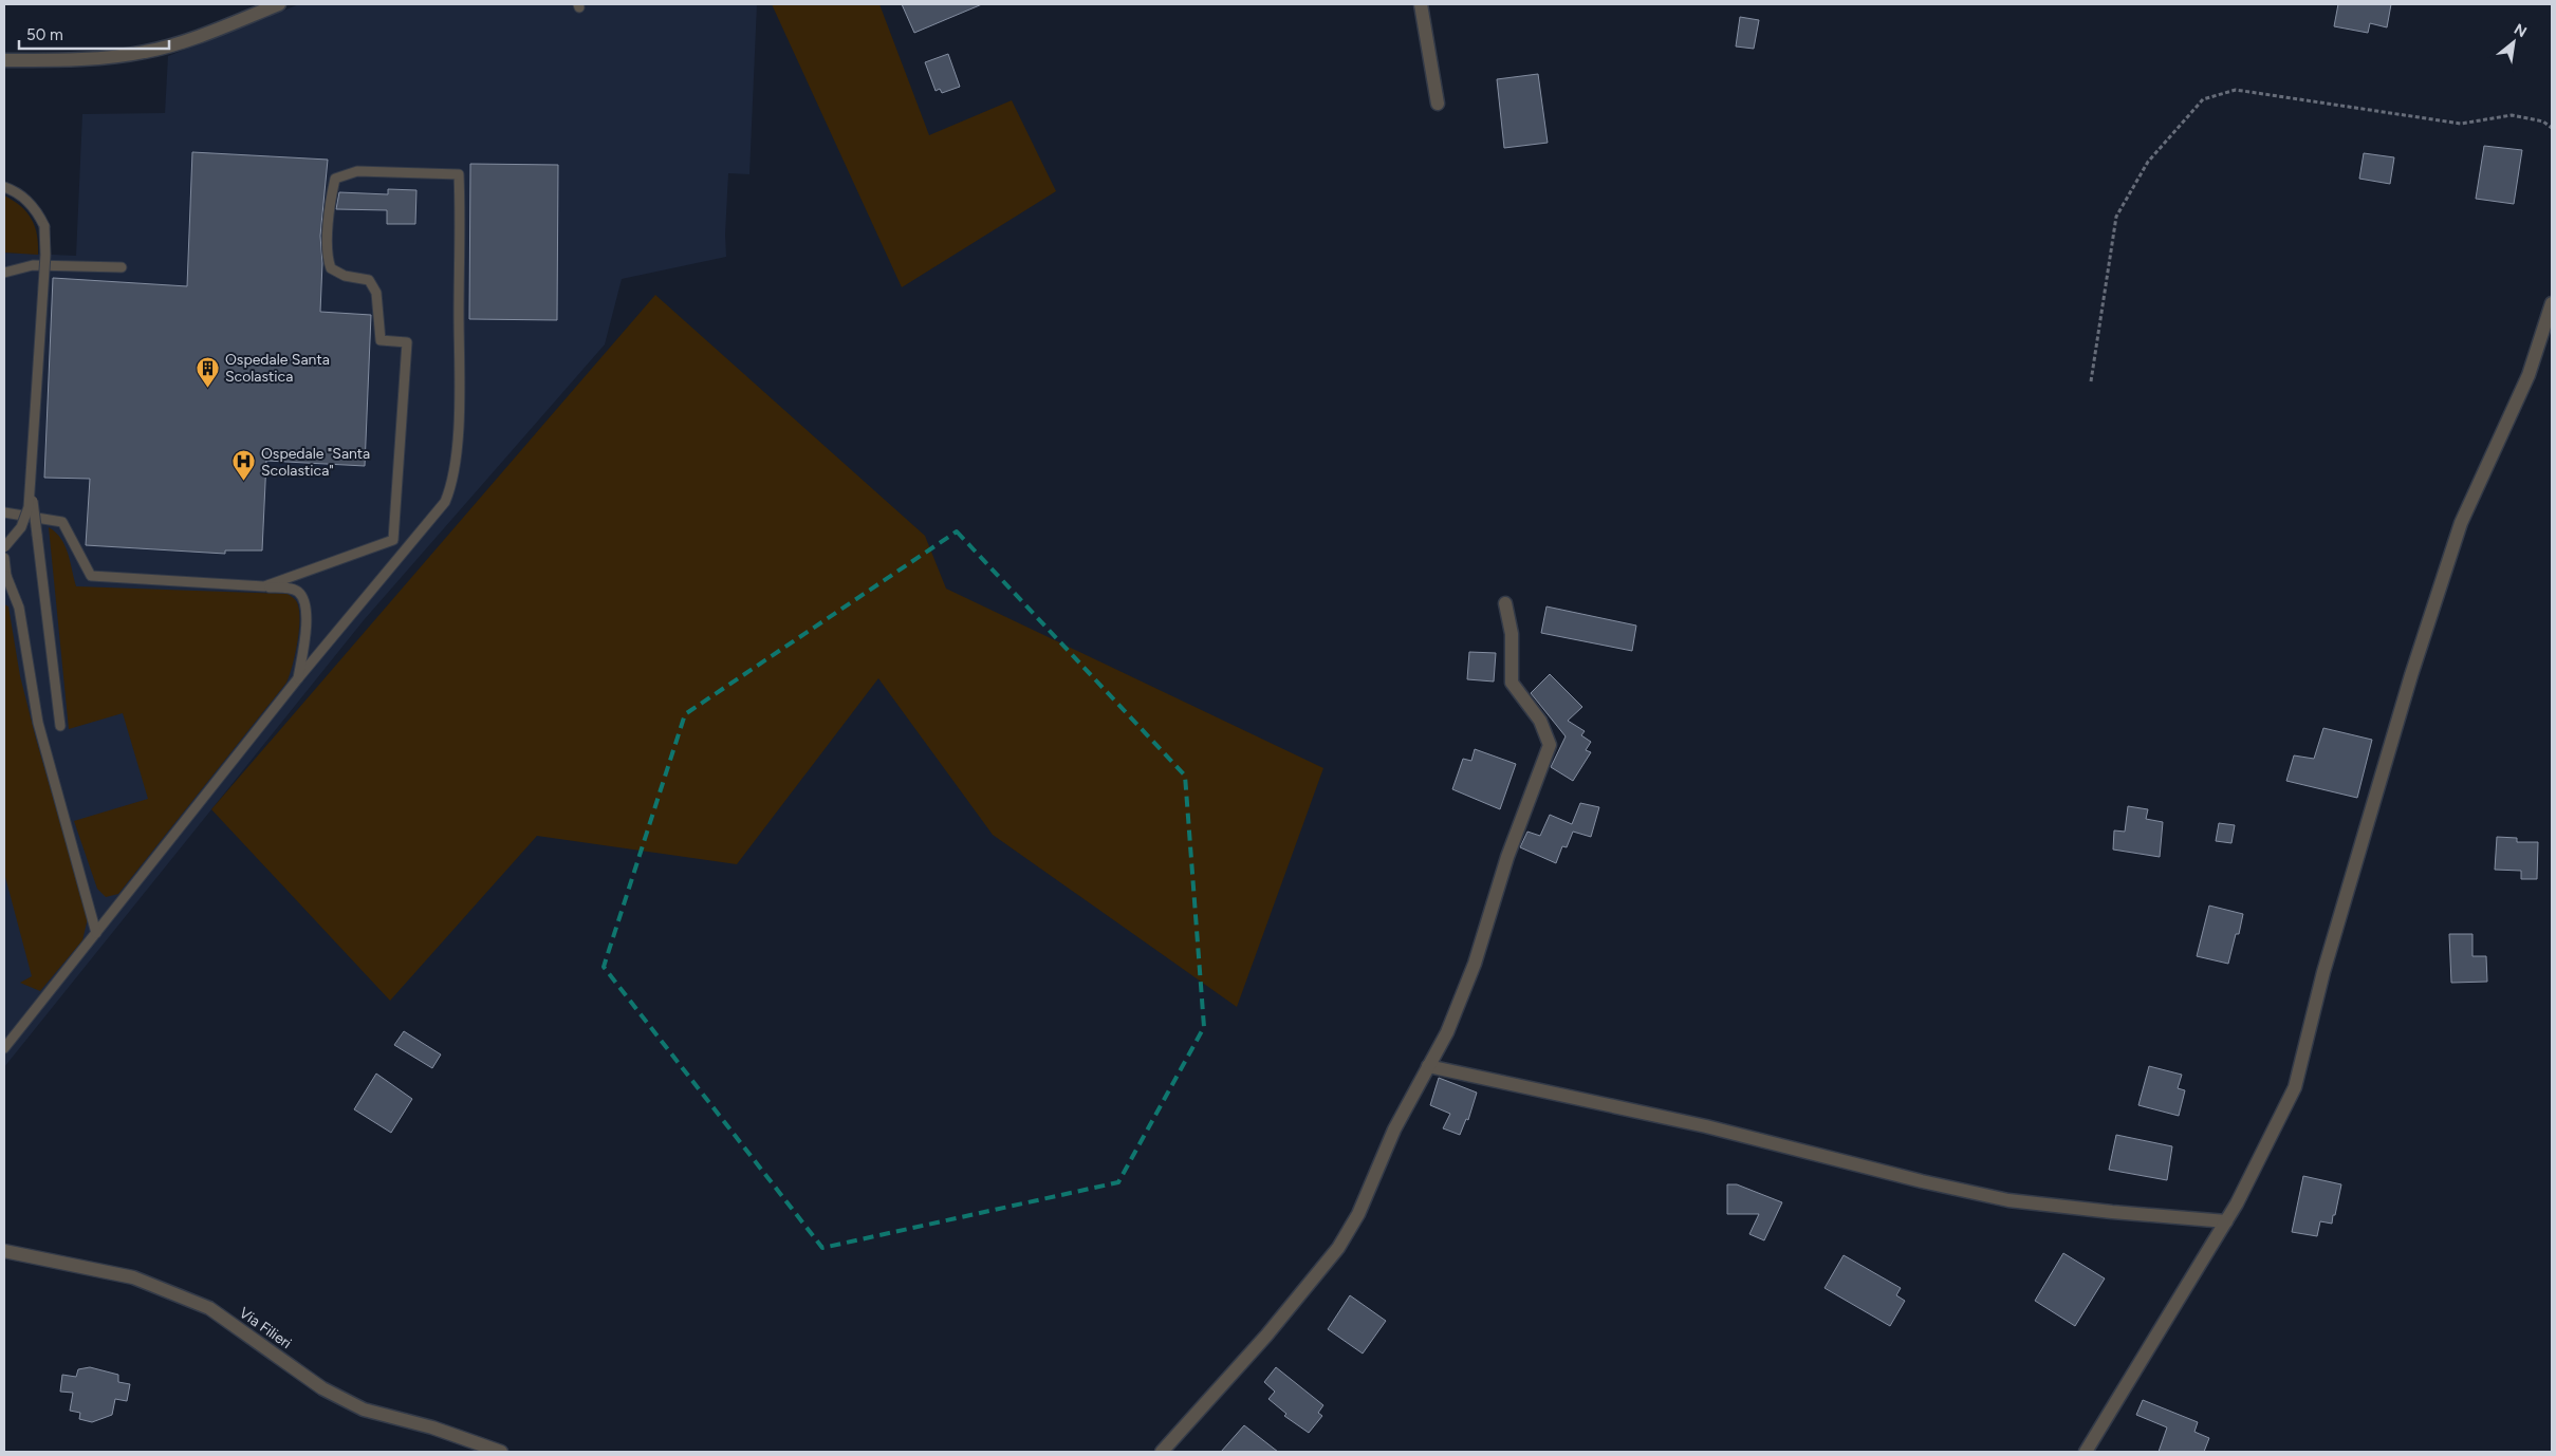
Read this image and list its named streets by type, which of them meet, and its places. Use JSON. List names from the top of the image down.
{
  "streets": {
    "street": ["Via Filieri"]
  },
  "places": {
    "building": ["Ospedale Santa Scolastica"],
    "hospital": ["Ospedale \"Santa Scolastica\""]
  },
  "scale_bar": "50 m",
  "north": "top right"
}
